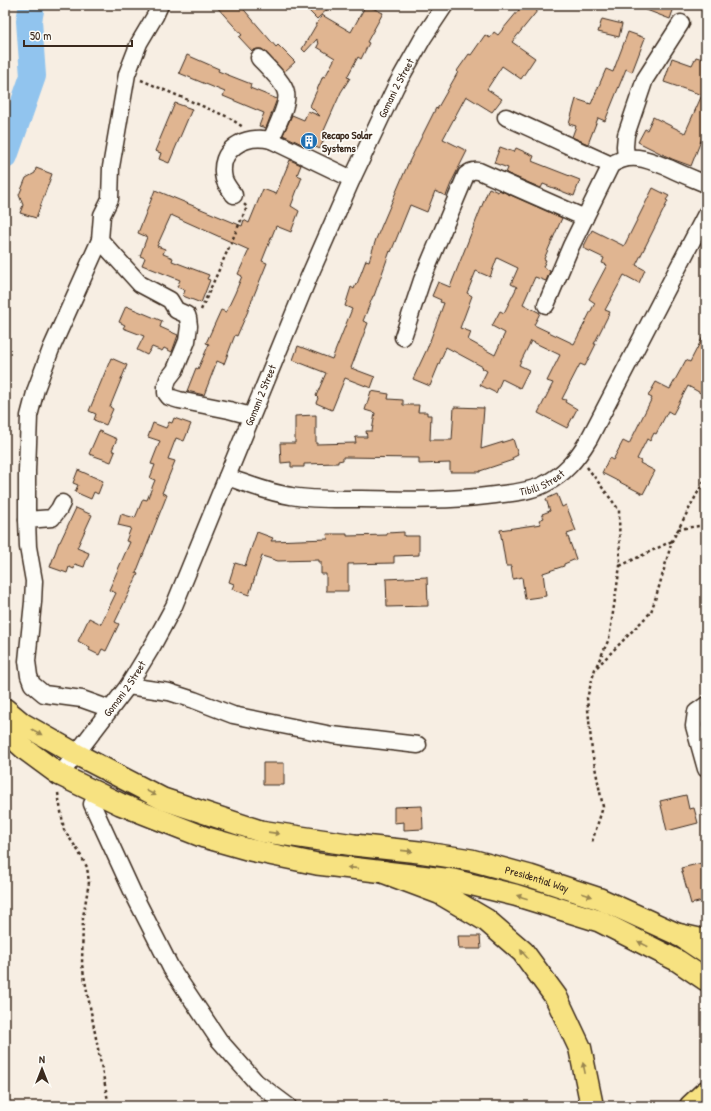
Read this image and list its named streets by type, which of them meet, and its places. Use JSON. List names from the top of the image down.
{
  "streets": {
    "main road": ["Presidential Way"],
    "street": ["Gomani 2 Street", "Tibili Street"]
  },
  "crossings": [
    ["Gomani 2 Street", "Tibili Street"],
    ["Gomani 2 Street", "Presidential Way"]
  ],
  "places": {
    "building": ["Recapo Solar Systems"]
  },
  "scale_bar": "50 m",
  "north": "top"
}
